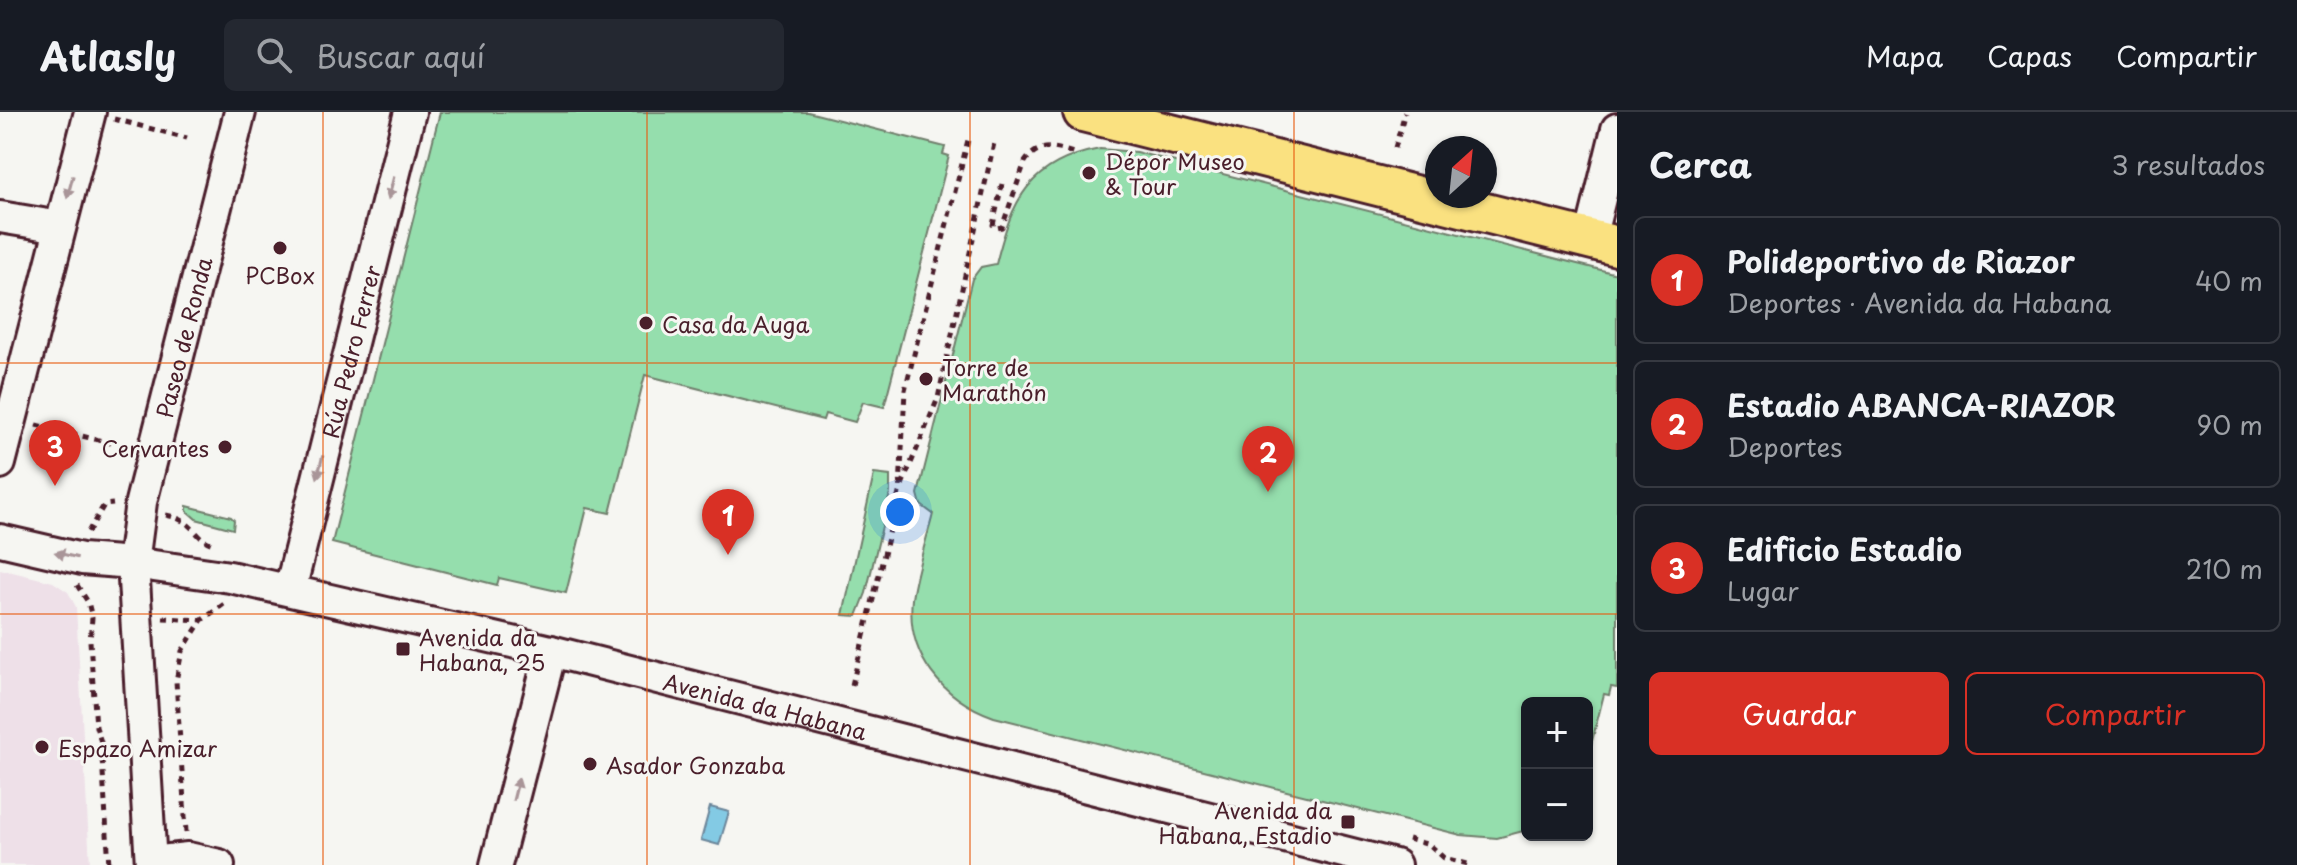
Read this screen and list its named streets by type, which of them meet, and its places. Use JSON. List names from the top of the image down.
{
  "streets": {
    "street": ["Paseo de Ronda", "Rúa Pedro Ferrer", "Avenida da Habana"]
  },
  "crossings": [
    ["Paseo de Ronda", "Avenida da Habana"],
    ["Rúa Pedro Ferrer", "Avenida da Habana"]
  ],
  "one_way": ["Rúa Pedro Ferrer"],
  "places": {
    "other": [
      "Dépor Museo & Tour",
      "PCBox",
      "Casa da Auga",
      "Torre de Marathón",
      "Cervantes",
      "Espazo Amizar",
      "Asador Gonzaba"
    ],
    "transit": ["Avenida da Habana, 25", "Avenida da Habana, Estadio"]
  },
  "north": "top right",
  "page": {
    "header": "Atlasly",
    "search": "Buscar aquí",
    "nav": ["Mapa", "Capas", "Compartir"],
    "heading": ["Cerca", "3 resultados"],
    "list": [
      {
        "mark": "1",
        "name": "Polideportivo de Riazor",
        "note": "Deportes · Avenida da Habana",
        "value": "40 m"
      },
      {
        "mark": "2",
        "name": "Estadio ABANCA-RIAZOR",
        "note": "Deportes",
        "value": "90 m"
      },
      {
        "mark": "3",
        "name": "Edificio Estadio",
        "note": "Lugar",
        "value": "210 m"
      }
    ],
    "pins": ["3", "2", "1"],
    "buttons": ["Guardar", "Compartir"],
    "map_buttons": ["+", "−"]
  }
}
